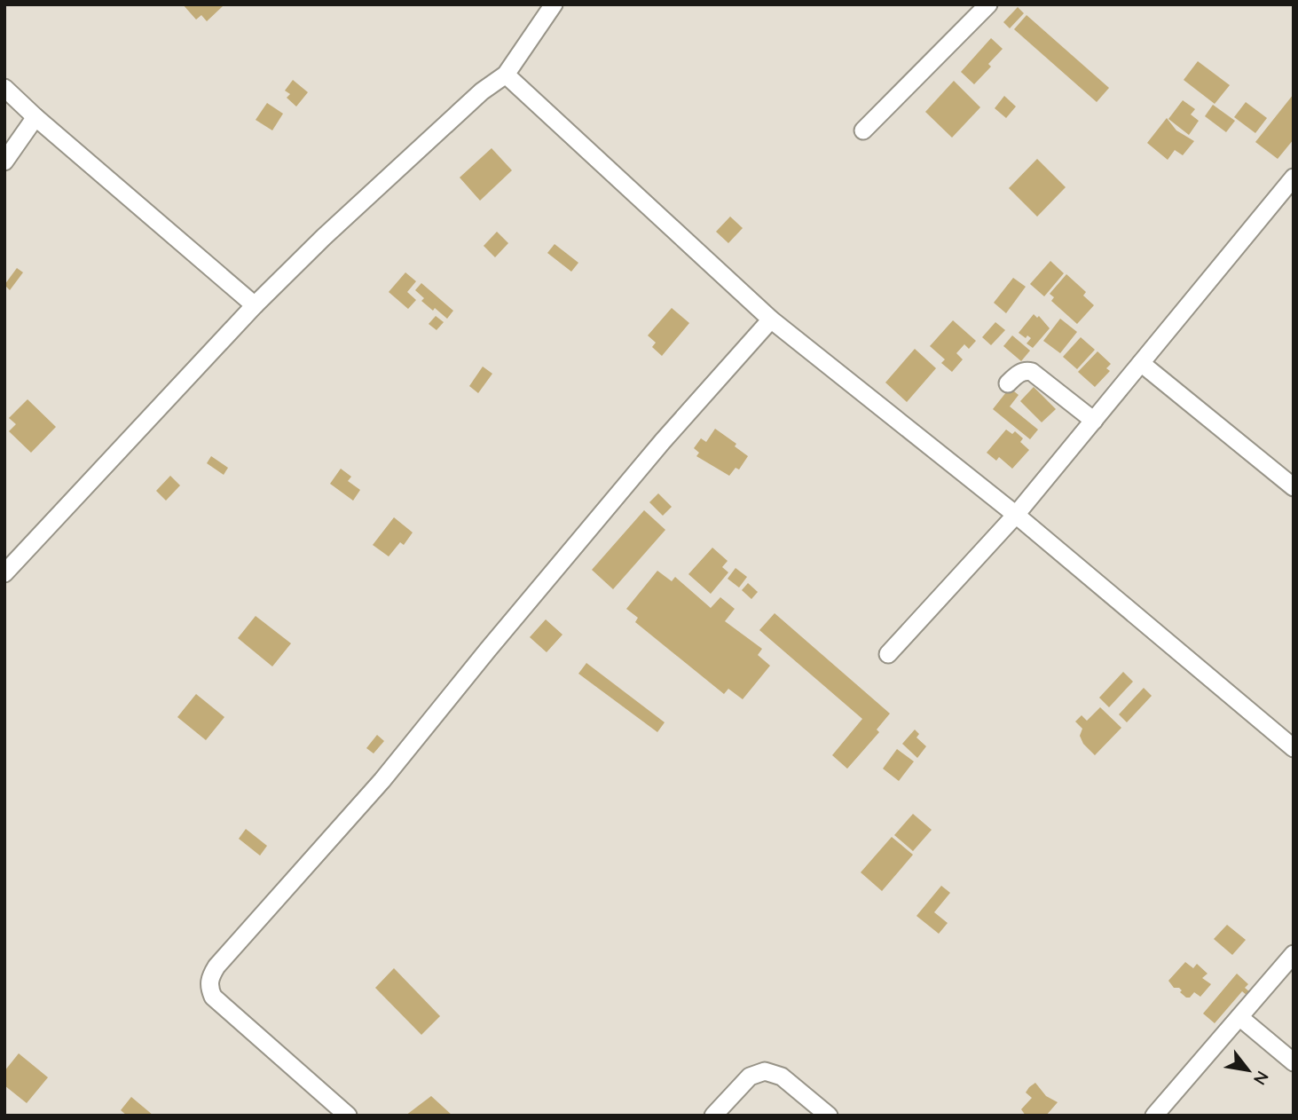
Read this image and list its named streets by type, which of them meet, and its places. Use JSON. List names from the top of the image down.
{
  "north": "bottom right"
}
